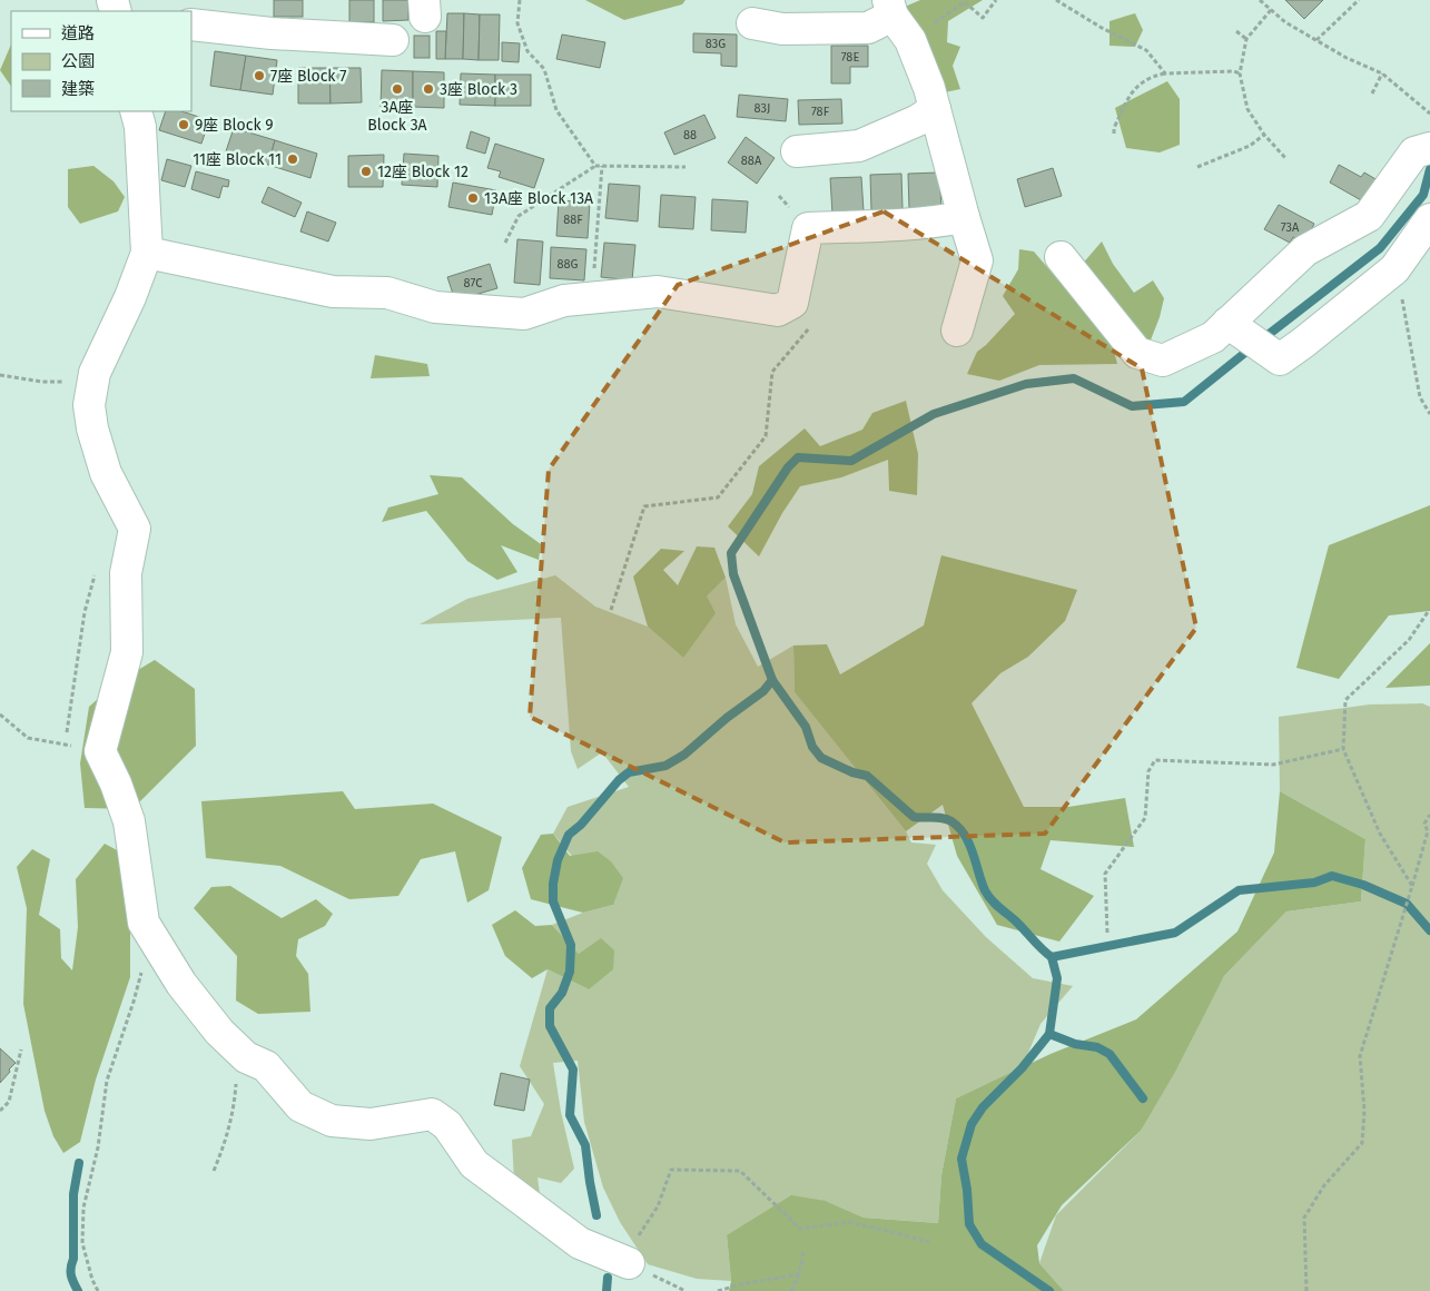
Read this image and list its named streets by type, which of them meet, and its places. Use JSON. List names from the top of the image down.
{
  "places": [
    "7座 Block 7",
    "3A座 Block 3A",
    "3座 Block 3",
    "9座 Block 9",
    "11座 Block 11",
    "12座 Block 12",
    "13A座 Block 13A"
  ],
  "house_numbers": [
    "83G",
    "78E",
    "83J",
    "78F",
    "88",
    "88A",
    "88F",
    "73A",
    "88G",
    "87C"
  ],
  "legend": ["道路", "公園", "建築"]
}
